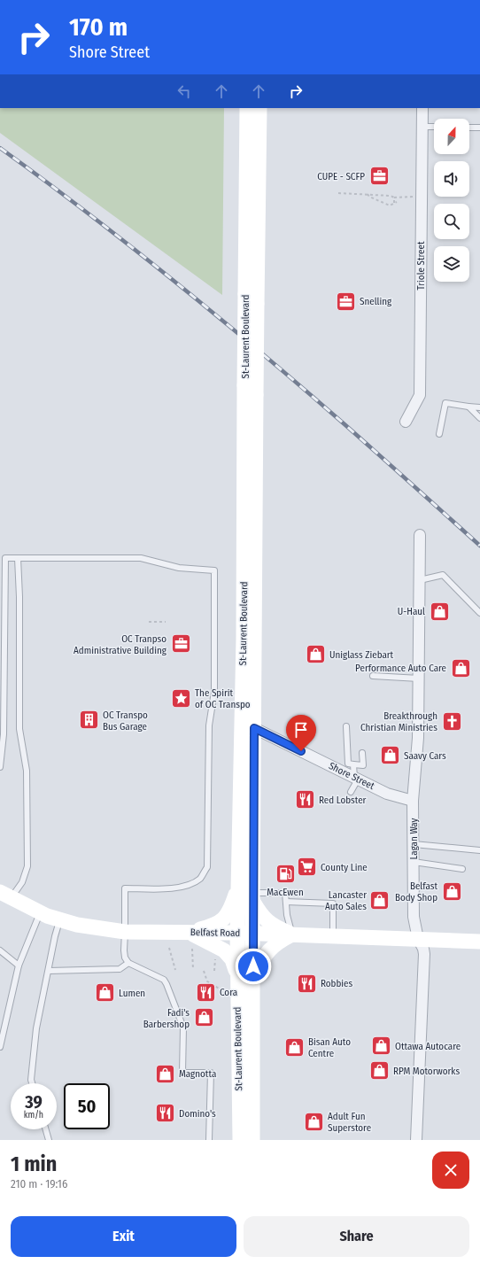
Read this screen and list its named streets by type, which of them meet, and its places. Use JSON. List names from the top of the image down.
{
  "streets": {
    "main road": ["St-Laurent Boulevard", "Belfast Road"],
    "street": ["Triole Street", "Shore Street", "Lagan Way"]
  },
  "crossings": [
    ["St-Laurent Boulevard", "Shore Street"],
    ["St-Laurent Boulevard", "Belfast Road"],
    ["Shore Street", "Lagan Way"],
    ["Lagan Way", "Belfast Road"]
  ],
  "places": {
    "office": ["CUPE - SCFP", "Snelling", "OC Tranpso Administrative Building"],
    "shop": [
      "U-Haul",
      "Uniglass Ziebart",
      "Performance Auto Care",
      "Saavy Cars",
      "Belfast Body Shop",
      "Lancaster Auto Sales",
      "Lumen",
      "Fadi's Barbershop",
      "Ottawa Autocare",
      "Bisan Auto Centre",
      "RPM Motorworks",
      "Magnotta",
      "Adult Fun Superstore"
    ],
    "place": ["The Spirit of OC Transpo"],
    "building": ["OC Transpo Bus Garage"],
    "church": ["Breakthrough Christian Ministries"],
    "restaurant": [
      "Red Lobster",
      "Robbies",
      "Cora",
      "Domino's"
    ],
    "supermarket": ["County Line"],
    "fuel station": ["MacEwen"]
  },
  "north": "top",
  "page": {
    "turn": ["170 m", "Shore Street"],
    "speed": "39 km/h",
    "limit": "50",
    "heading": ["1 min", "210 m · 19:16"],
    "buttons": ["Exit", "Share"]
  }
}
